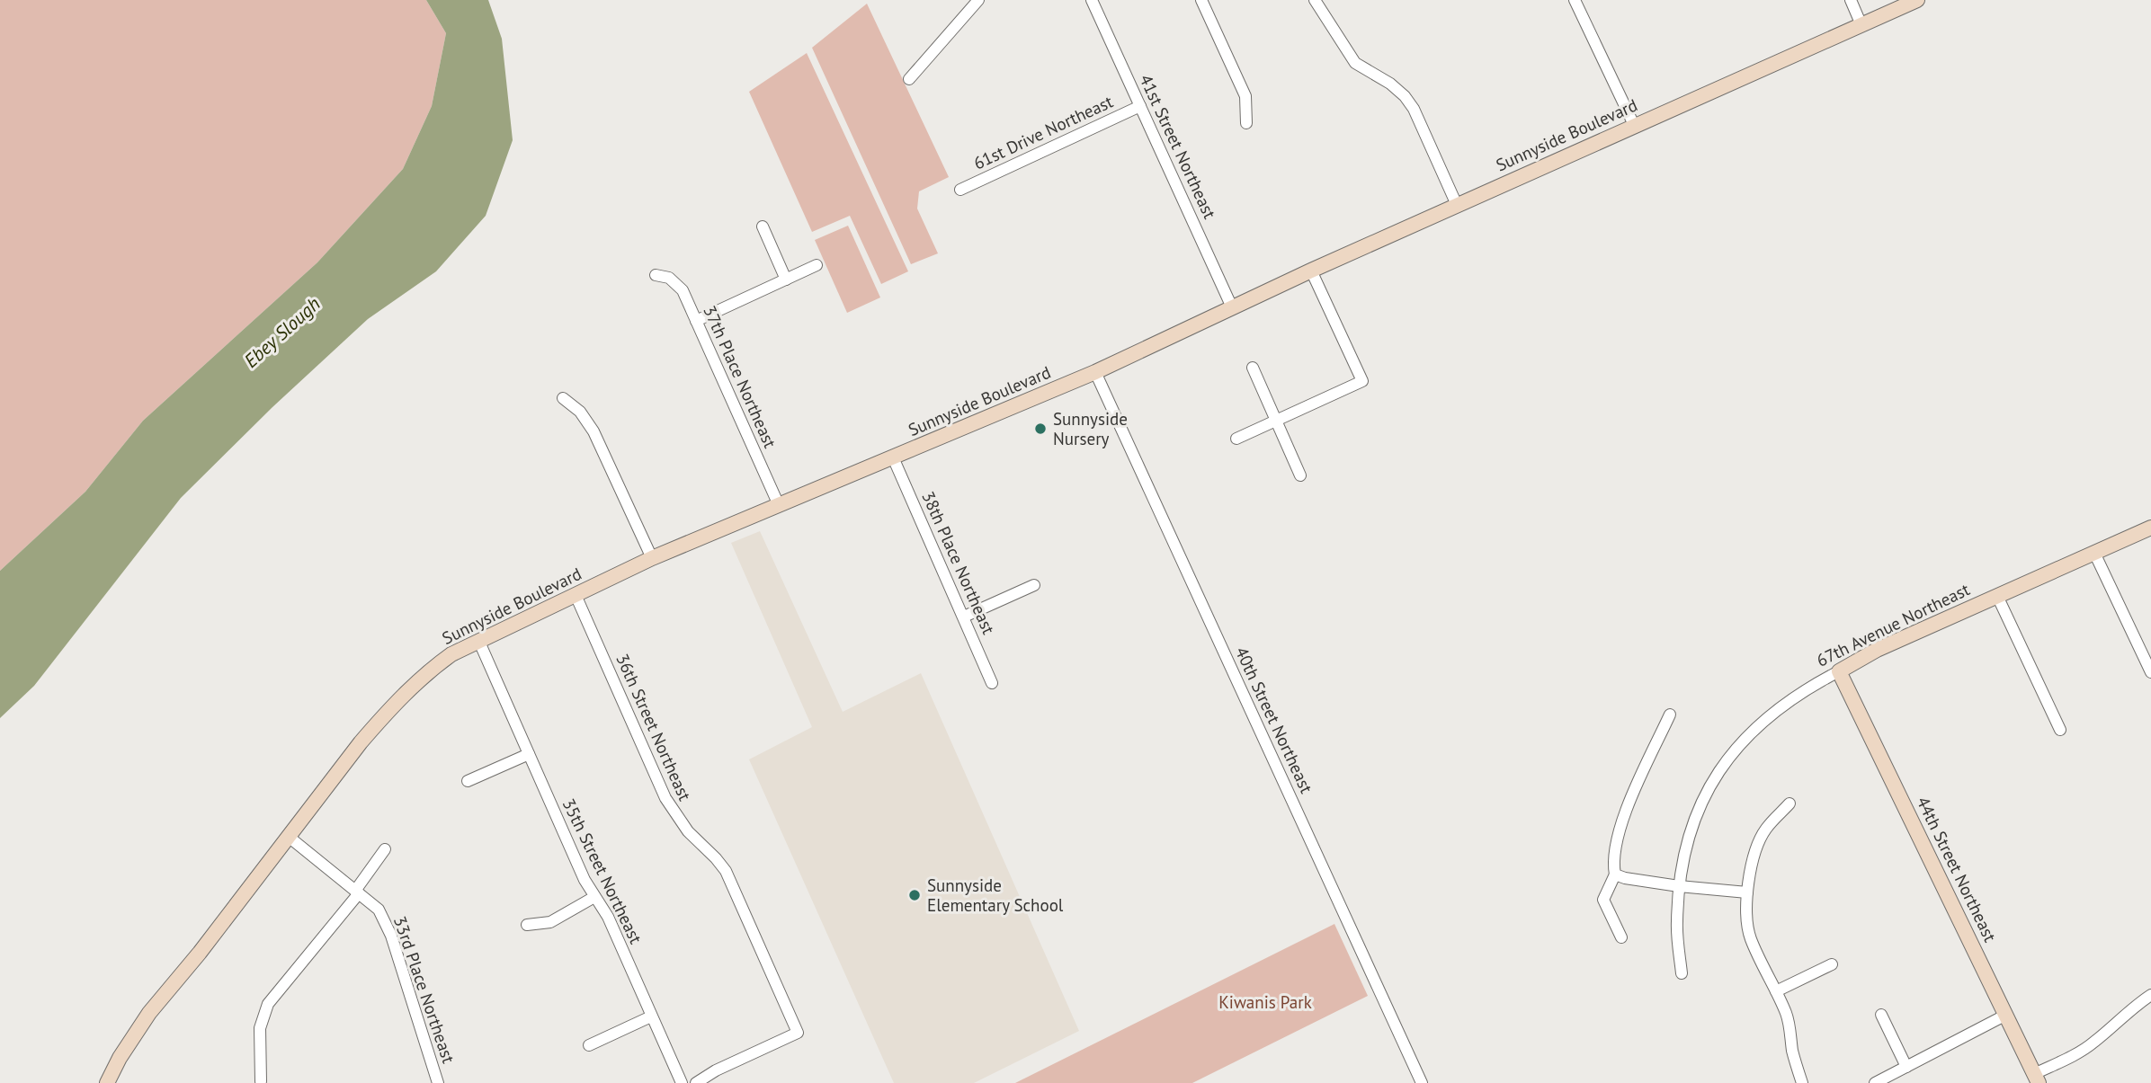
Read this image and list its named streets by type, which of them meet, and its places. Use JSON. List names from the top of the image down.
{
  "streets": {
    "street": [
      "61st Drive Northeast",
      "Sunnyside Boulevard",
      "41st Street Northeast",
      "37th Place Northeast",
      "38th Place Northeast",
      "67th Avenue Northeast",
      "40th Street Northeast",
      "36th Street Northeast",
      "44th Street Northeast",
      "35th Street Northeast",
      "33rd Place Northeast"
    ]
  },
  "crossings": [
    ["61st Drive Northeast", "41st Street Northeast"],
    ["Sunnyside Boulevard", "41st Street Northeast"],
    ["Sunnyside Boulevard", "37th Place Northeast"],
    ["Sunnyside Boulevard", "38th Place Northeast"],
    ["Sunnyside Boulevard", "40th Street Northeast"],
    ["Sunnyside Boulevard", "36th Street Northeast"],
    ["Sunnyside Boulevard", "35th Street Northeast"],
    ["Sunnyside Boulevard", "33rd Place Northeast"],
    ["67th Avenue Northeast", "44th Street Northeast"]
  ],
  "water": ["Ebey Slough"],
  "parks": ["Kiwanis Park"],
  "places": ["Sunnyside Nursery", "Sunnyside Elementary School"]
}
